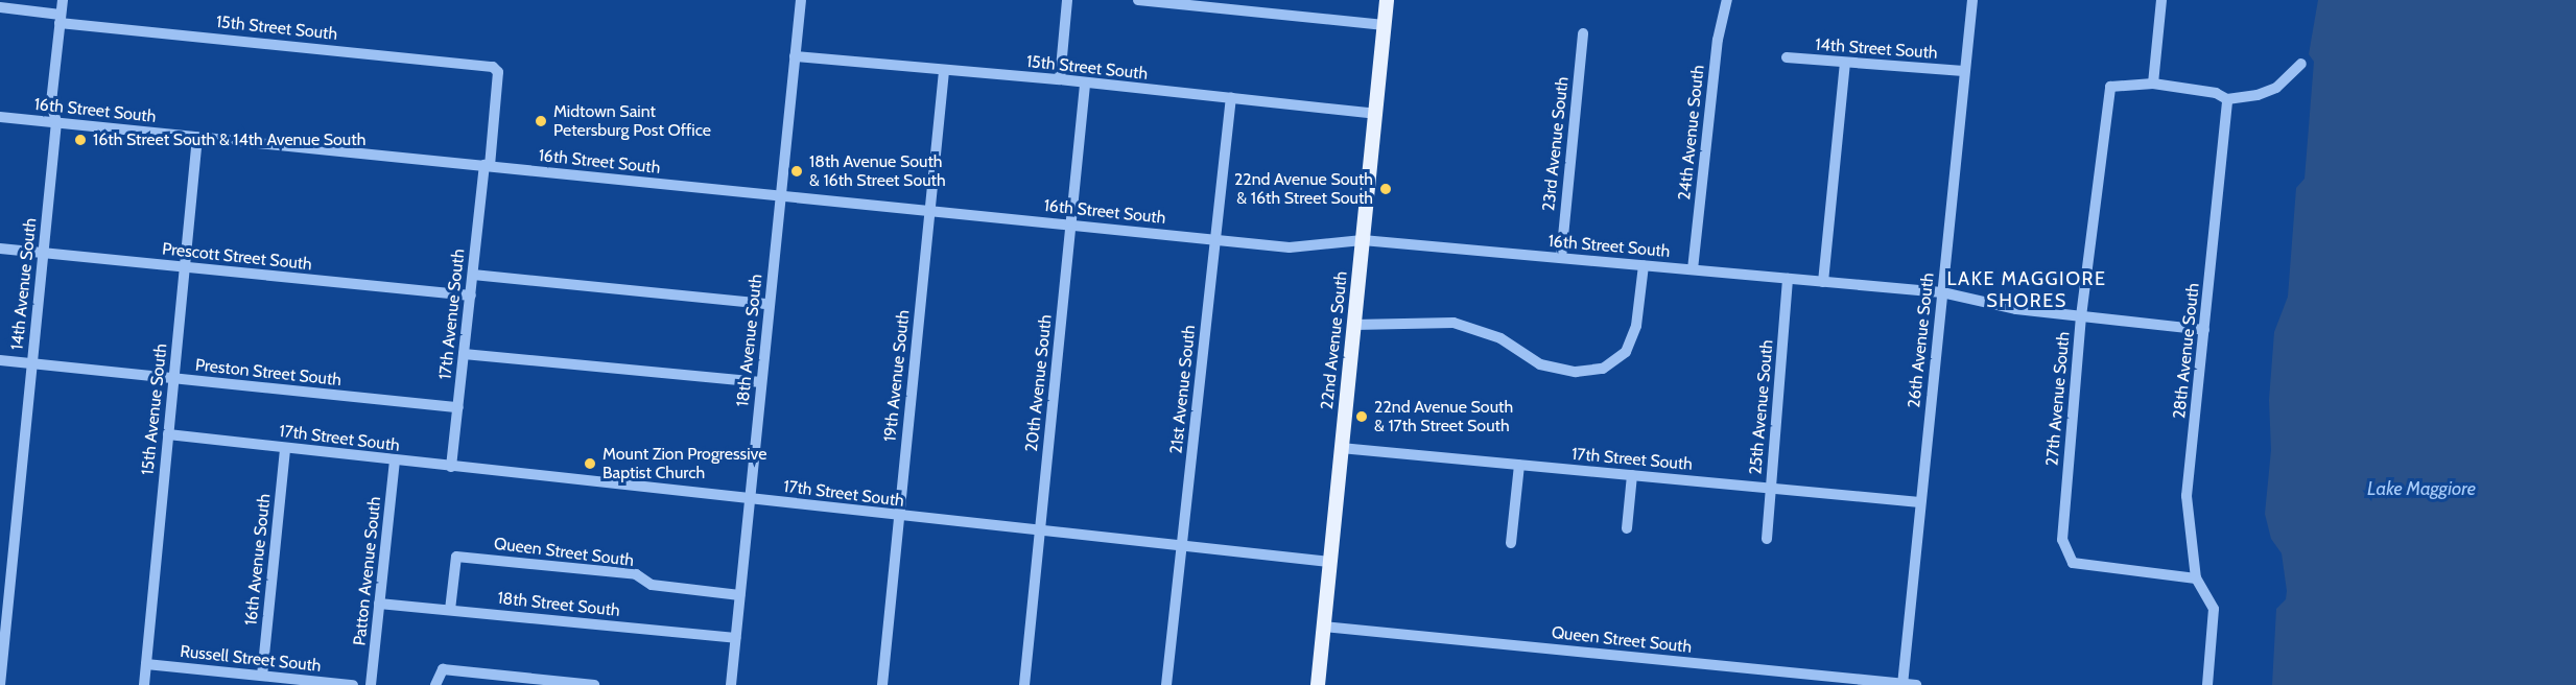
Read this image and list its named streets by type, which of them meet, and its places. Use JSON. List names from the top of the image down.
{
  "streets": {
    "main road": ["22nd Avenue South"],
    "street": [
      "15th Street South",
      "14th Street South",
      "16th Street South",
      "24th Avenue South",
      "23rd Avenue South",
      "Prescott Street South",
      "14th Avenue South",
      "17th Avenue South",
      "18th Avenue South",
      "26th Avenue South",
      "28th Avenue South",
      "Preston Street South",
      "19th Avenue South",
      "20th Avenue South",
      "21st Avenue South",
      "27th Avenue South",
      "25th Avenue South",
      "15th Avenue South",
      "17th Street South",
      "Queen Street South",
      "16th Avenue South",
      "Patton Avenue South",
      "18th Street South",
      "Russell Street South"
    ]
  },
  "crossings": [
    ["15th Street South", "14th Avenue South"],
    ["15th Street South", "17th Avenue South"],
    ["15th Street South", "18th Avenue South"],
    ["15th Street South", "22nd Avenue South"],
    ["15th Street South", "19th Avenue South"],
    ["15th Street South", "20th Avenue South"],
    ["15th Street South", "21st Avenue South"],
    ["14th Street South", "26th Avenue South"],
    ["16th Street South", "24th Avenue South"],
    ["16th Street South", "23rd Avenue South"],
    ["16th Street South", "14th Avenue South"],
    ["16th Street South", "17th Avenue South"],
    ["16th Street South", "18th Avenue South"],
    ["16th Street South", "22nd Avenue South"],
    ["16th Street South", "26th Avenue South"],
    ["16th Street South", "28th Avenue South"],
    ["16th Street South", "19th Avenue South"],
    ["16th Street South", "20th Avenue South"],
    ["16th Street South", "21st Avenue South"],
    ["16th Street South", "27th Avenue South"],
    ["16th Street South", "25th Avenue South"],
    ["16th Street South", "15th Avenue South"],
    ["Prescott Street South", "14th Avenue South"],
    ["Prescott Street South", "17th Avenue South"],
    ["Prescott Street South", "15th Avenue South"],
    ["14th Avenue South", "Preston Street South"],
    ["17th Avenue South", "Preston Street South"],
    ["17th Avenue South", "17th Street South"],
    ["18th Avenue South", "17th Street South"],
    ["18th Avenue South", "Queen Street South"],
    ["18th Avenue South", "18th Street South"],
    ["22nd Avenue South", "17th Street South"],
    ["22nd Avenue South", "Queen Street South"],
    ["26th Avenue South", "17th Street South"],
    ["26th Avenue South", "Queen Street South"],
    ["28th Avenue South", "27th Avenue South"],
    ["Preston Street South", "15th Avenue South"],
    ["19th Avenue South", "17th Street South"],
    ["20th Avenue South", "17th Street South"],
    ["21st Avenue South", "17th Street South"],
    ["25th Avenue South", "17th Street South"],
    ["15th Avenue South", "17th Street South"],
    ["15th Avenue South", "Russell Street South"],
    ["17th Street South", "16th Avenue South"],
    ["17th Street South", "Patton Avenue South"],
    ["Queen Street South", "18th Street South"],
    ["16th Avenue South", "Russell Street South"],
    ["Patton Avenue South", "18th Street South"]
  ],
  "districts": ["LAKE MAGGIORE SHORES"],
  "water": ["Lake Maggiore"],
  "places": [
    "Midtown Saint Petersburg Post Office",
    "16th Street South & 14th Avenue South",
    "18th Avenue South & 16th Street South",
    "22nd Avenue South & 16th Street South",
    "22nd Avenue South & 17th Street South",
    "Mount Zion Progressive Baptist Church"
  ]
}
